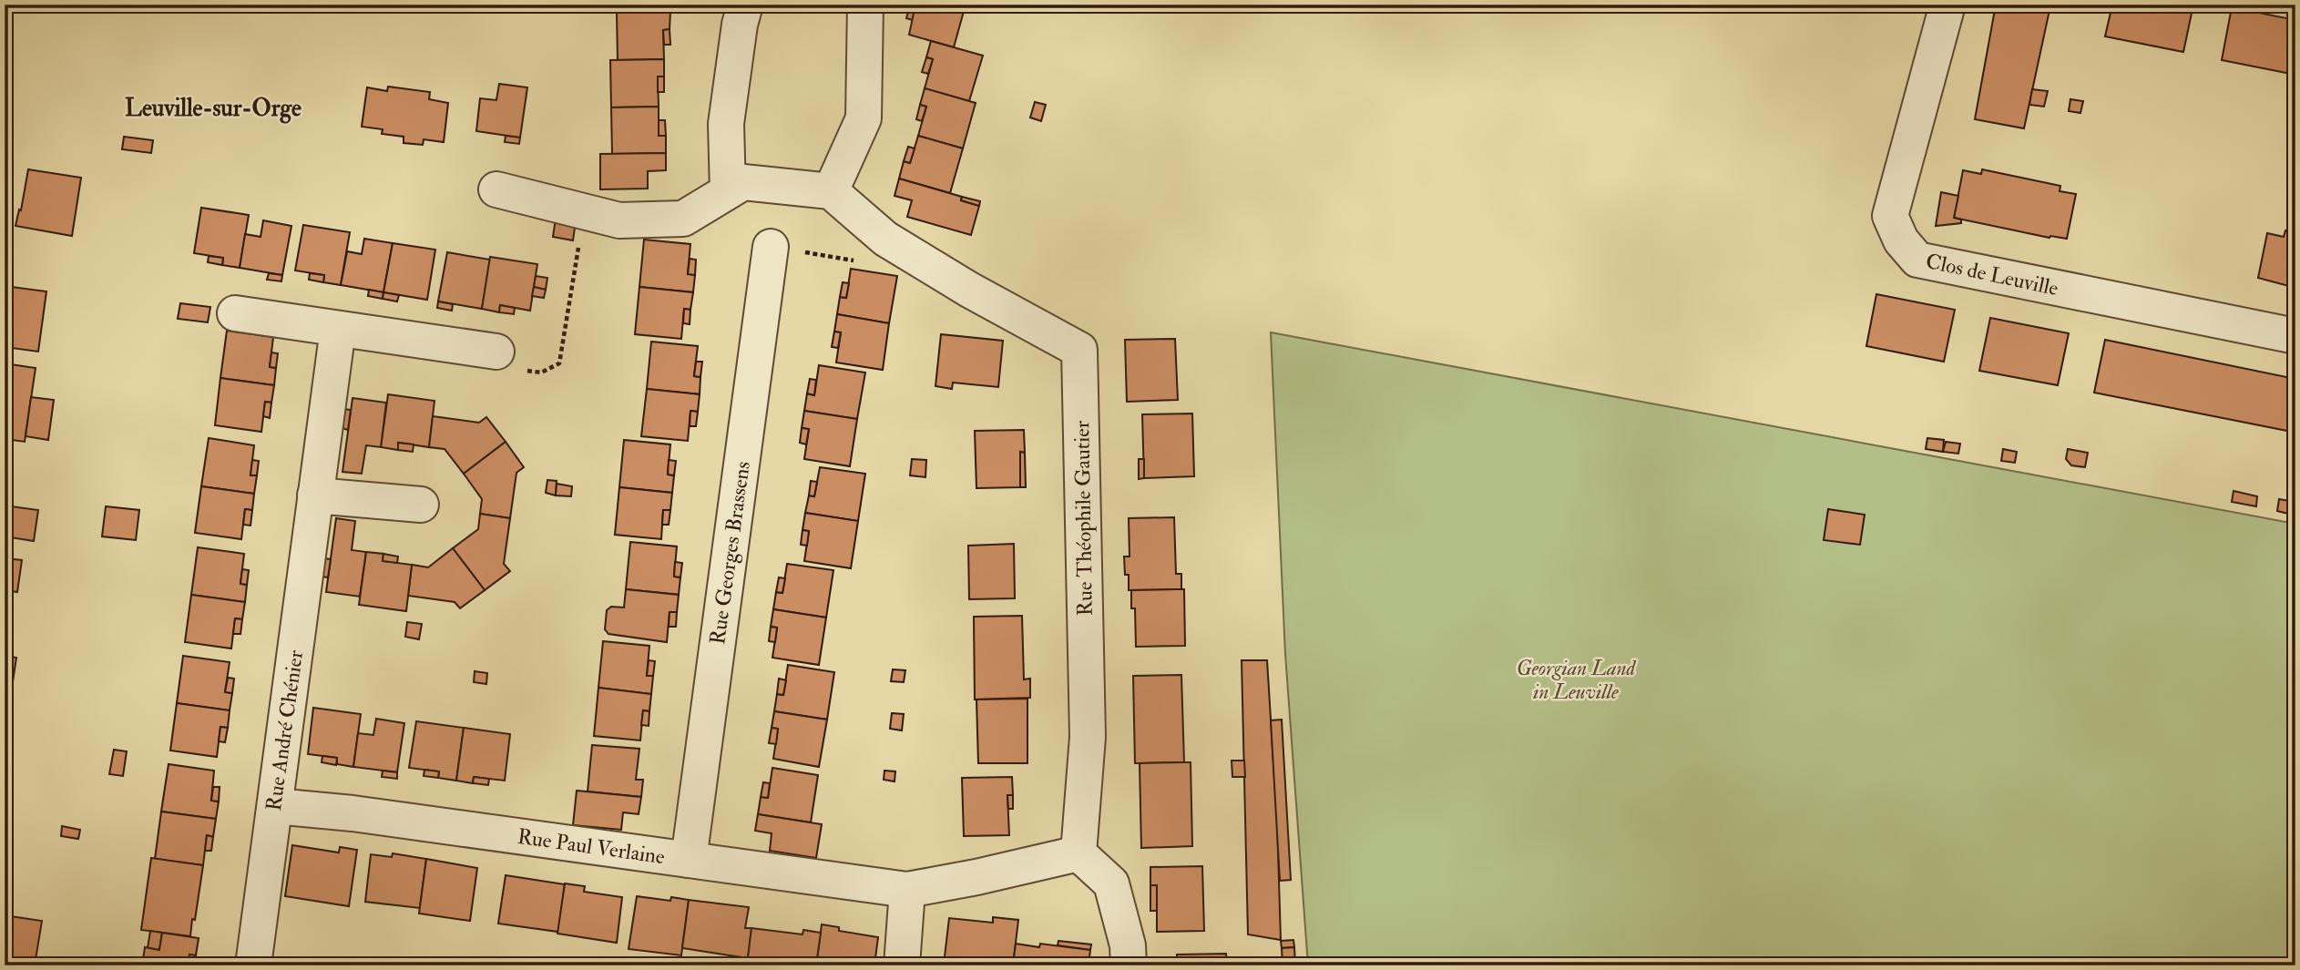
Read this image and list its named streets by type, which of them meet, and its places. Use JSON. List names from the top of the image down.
{
  "streets": {
    "street": [
      "Clos de Leuville",
      "Rue Théophile Gautier",
      "Rue Georges Brassens",
      "Rue André Chénier",
      "Rue Paul Verlaine"
    ]
  },
  "crossings": [
    ["Rue Théophile Gautier", "Rue Paul Verlaine"],
    ["Rue Georges Brassens", "Rue Paul Verlaine"],
    ["Rue André Chénier", "Rue Paul Verlaine"]
  ],
  "districts": ["Leuville-sur-Orge"],
  "parks": ["Georgian Land in Leuville"]
}
